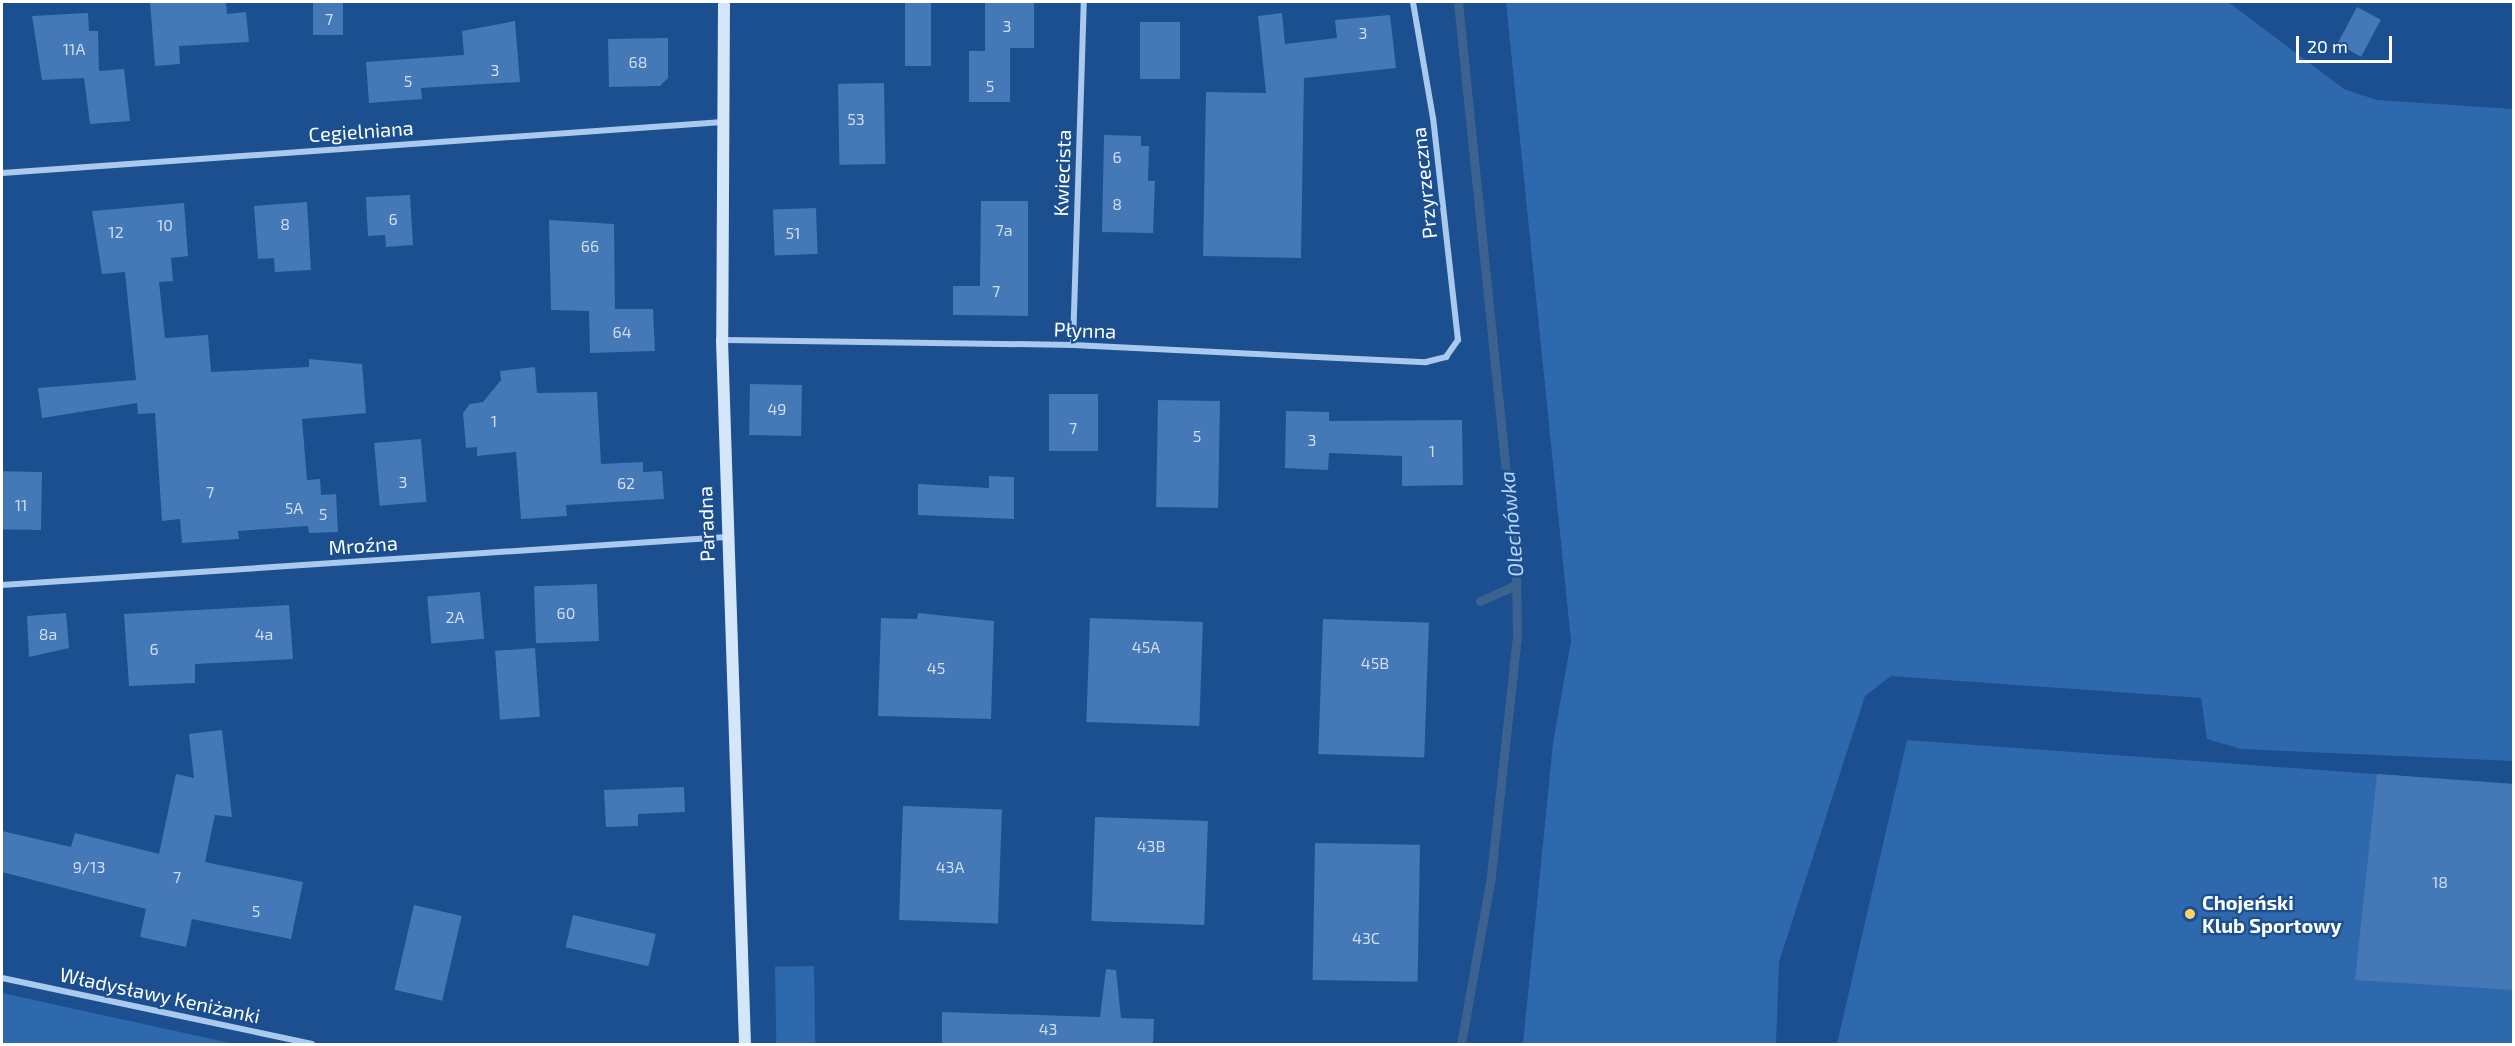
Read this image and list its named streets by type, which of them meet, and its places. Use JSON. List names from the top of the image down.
{
  "streets": {
    "street": [
      "Cegielniana",
      "Kwiecista",
      "Przyrzeczna",
      "Płynna",
      "Paradna",
      "Mroźna",
      "Władysławy Keniżanki"
    ]
  },
  "crossings": [
    ["Cegielniana", "Paradna"],
    ["Kwiecista", "Płynna"],
    ["Przyrzeczna", "Płynna"],
    ["Płynna", "Paradna"],
    ["Paradna", "Mroźna"]
  ],
  "water": ["Olechówka"],
  "places": ["Chojeński Klub Sportowy"],
  "house_numbers": [
    "7",
    "3",
    "3",
    "11A",
    "68",
    "3",
    "5",
    "5",
    "53",
    "6",
    "8",
    "6",
    "8",
    "10",
    "7a",
    "12",
    "51",
    "66",
    "7",
    "64",
    "49",
    "1",
    "7",
    "5",
    "3",
    "1",
    "3",
    "62",
    "7",
    "11",
    "5A",
    "5",
    "60",
    "2A",
    "8a",
    "4a",
    "45A",
    "6",
    "45B",
    "45",
    "43B",
    "9/13",
    "43A",
    "7",
    "18",
    "5",
    "43C",
    "43"
  ],
  "scale_bar": "20 m"
}
